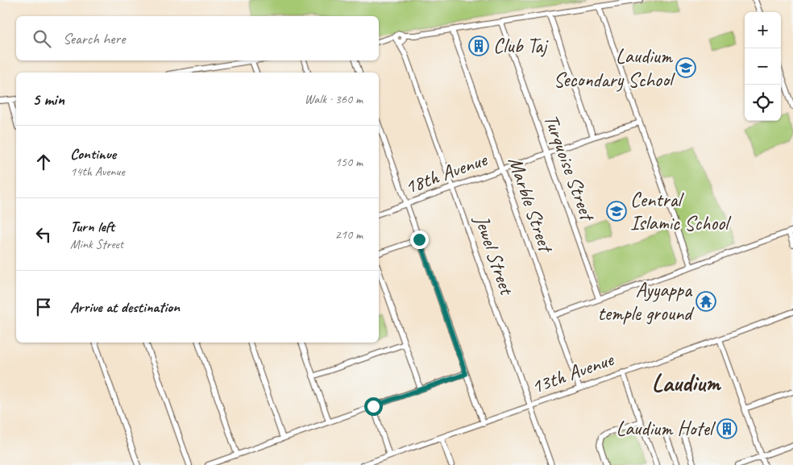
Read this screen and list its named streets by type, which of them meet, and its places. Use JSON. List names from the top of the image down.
{
  "streets": {
    "street": [
      "Turquoise Street",
      "18th Avenue",
      "Marble Street",
      "Jewel Street",
      "13th Avenue"
    ]
  },
  "crossings": [
    ["Turquoise Street", "18th Avenue"],
    ["18th Avenue", "Marble Street"],
    ["18th Avenue", "Jewel Street"],
    ["Marble Street", "13th Avenue"],
    ["Jewel Street", "13th Avenue"]
  ],
  "districts": ["Laudium"],
  "places": {
    "building": ["Club Taj", "Laudium Hotel"],
    "school or university": ["Laudium Secondary School", "Central Islamic School"],
    "temple": ["Ayyappa temple ground"]
  },
  "page": {
    "map_buttons": ["+", "−"],
    "search": "Search here",
    "heading": ["5 min", "Walk · 360 m"],
    "list": [
      ["Continue", "14th Avenue", "150 m"],
      ["Turn left", "Mink Street", "210 m"],
      "Arrive at destination"
    ]
  }
}
